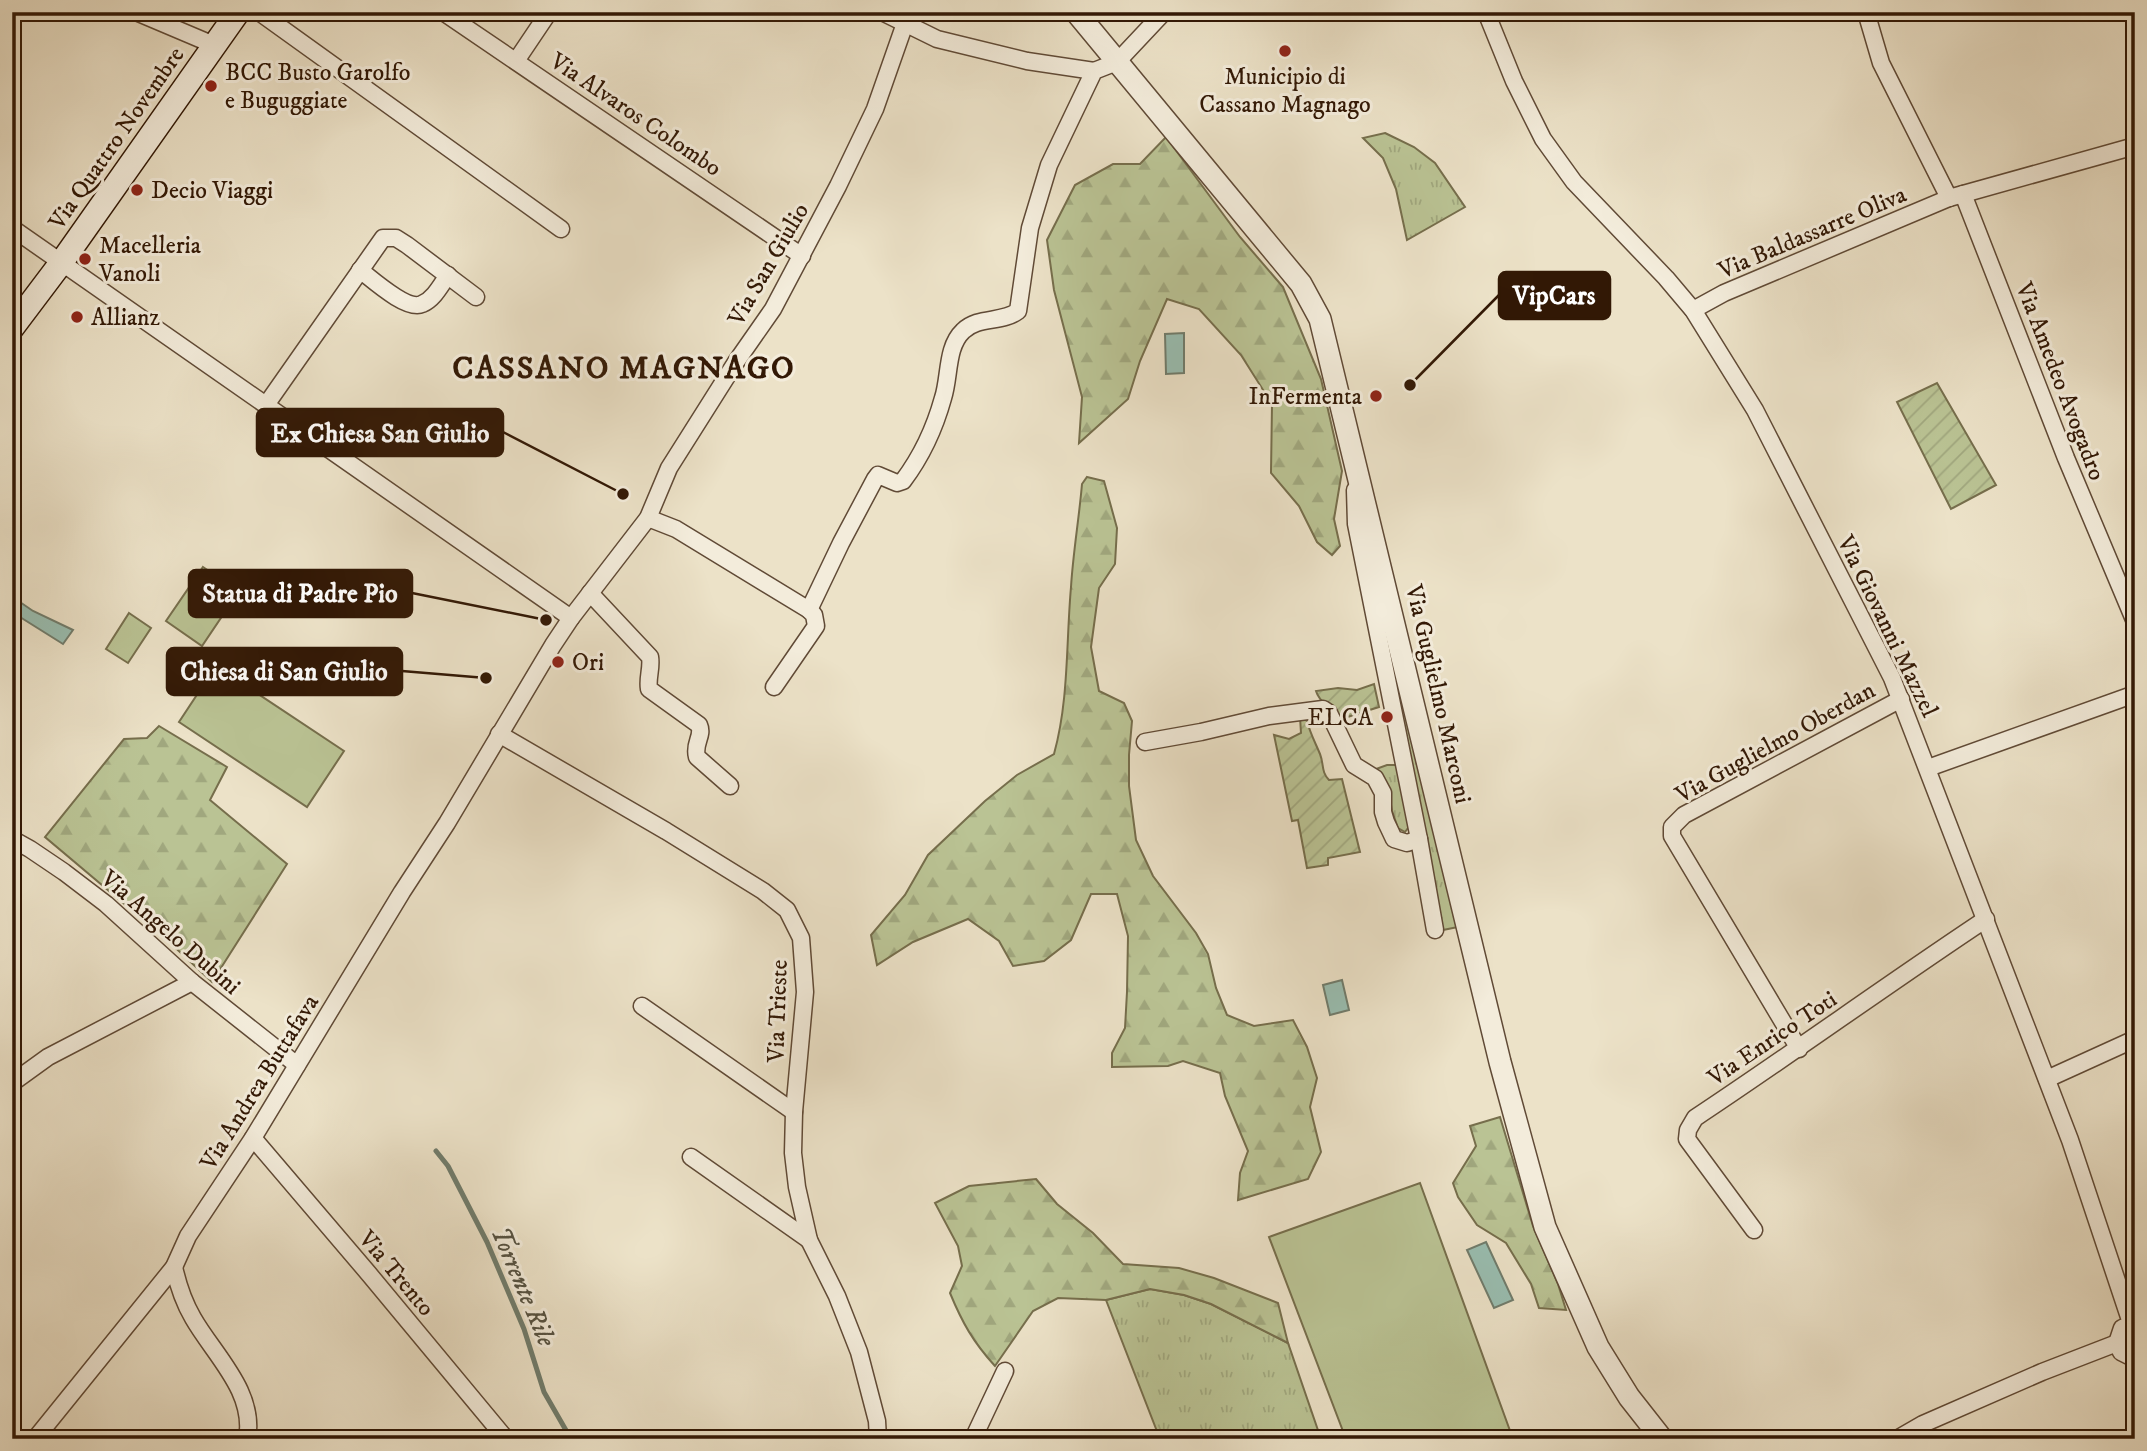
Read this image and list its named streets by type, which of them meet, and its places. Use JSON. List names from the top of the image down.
{
  "streets": {
    "main road": ["Via Quattro Novembre"],
    "street": [
      "Via Alvaros Colombo",
      "Via Baldassarre Oliva",
      "Via San Giulio",
      "Via Amedeo Avogadro",
      "Via Giovanni Mazzel",
      "Via Guglielmo Marconi",
      "Via Guglielmo Oberdan",
      "Via Angelo Dubini",
      "Via Trieste",
      "Via Enrico Toti",
      "Via Andrea Buttafava",
      "Via Trento"
    ]
  },
  "crossings": [
    ["Via Alvaros Colombo", "Via San Giulio"],
    ["Via Baldassarre Oliva", "Via Amedeo Avogadro"],
    ["Via Baldassarre Oliva", "Via Giovanni Mazzel"],
    ["Via San Giulio", "Via Trieste"],
    ["Via San Giulio", "Via Andrea Buttafava"],
    ["Via Giovanni Mazzel", "Via Guglielmo Oberdan"],
    ["Via Giovanni Mazzel", "Via Enrico Toti"],
    ["Via Guglielmo Oberdan", "Via Enrico Toti"],
    ["Via Angelo Dubini", "Via Andrea Buttafava"],
    ["Via Trieste", "Via Andrea Buttafava"],
    ["Via Andrea Buttafava", "Via Trento"]
  ],
  "districts": ["CASSANO MAGNAGO"],
  "water": ["Torrente Rile"],
  "places": [
    "Municipio di Cassano Magnago",
    "BCC Busto Garolfo e Buguggiate",
    "Decio Viaggi",
    "Macelleria Vanoli",
    "Allianz",
    "VipCars",
    "InFermenta",
    "Ex Chiesa San Giulio",
    "Statua di Padre Pio",
    "Ori",
    "Chiesa di San Giulio",
    "ELCA"
  ]
}
